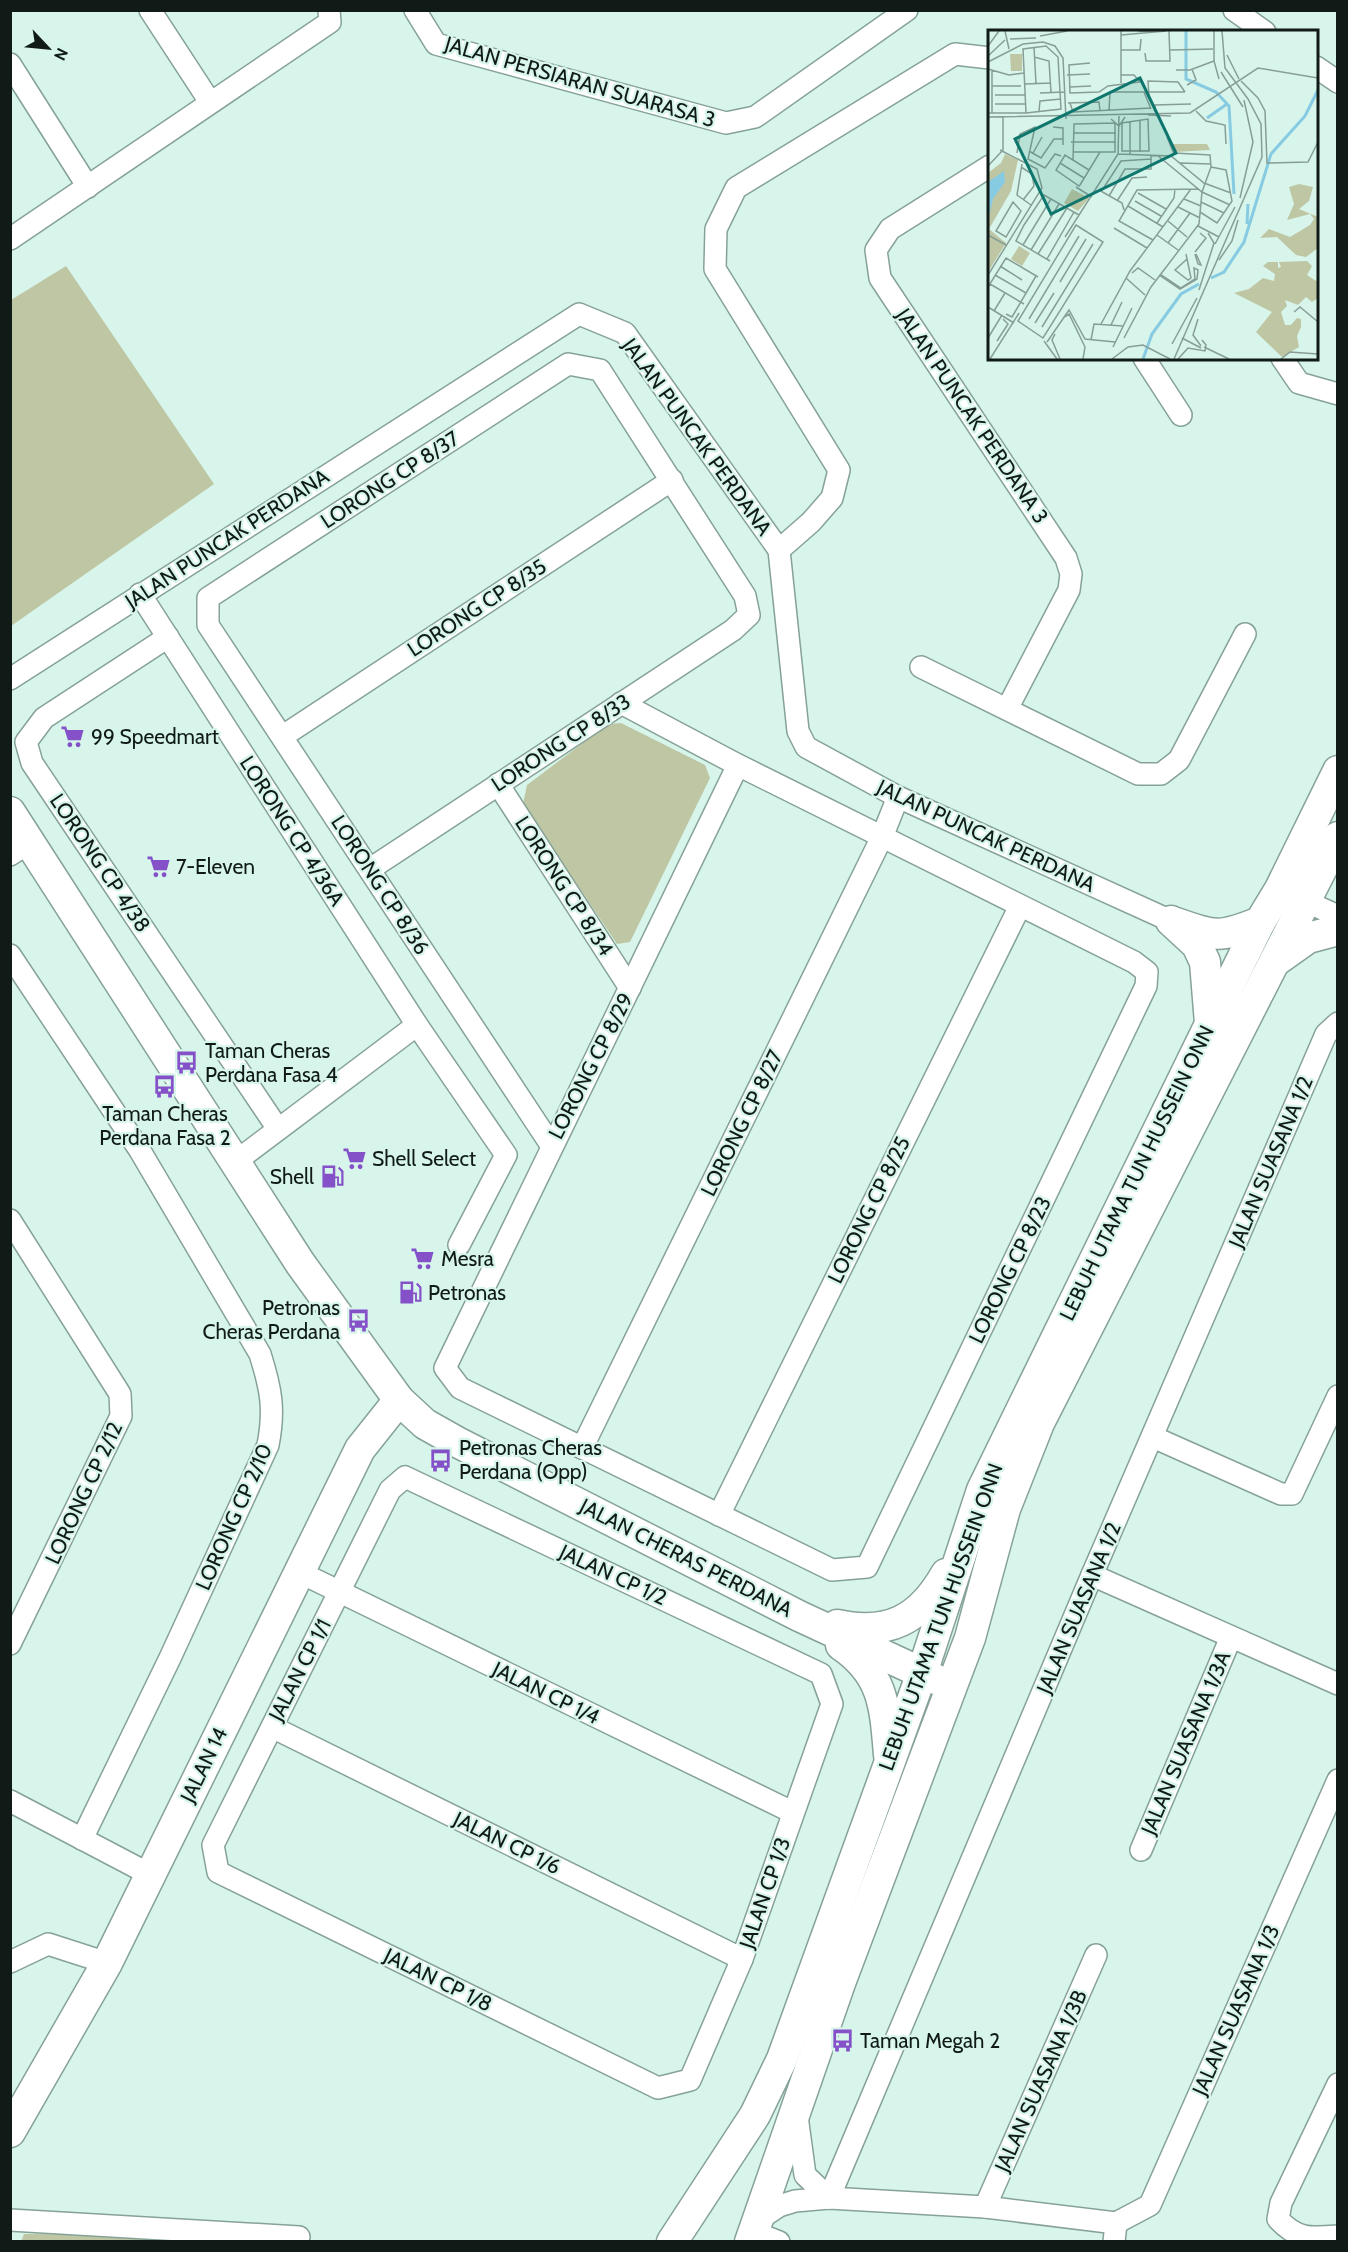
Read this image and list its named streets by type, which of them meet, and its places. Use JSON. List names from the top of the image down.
{
  "streets": {
    "main road": ["LEBUH UTAMA TUN HUSSEIN ONN", "JALAN CHERAS PERDANA", "JALAN 14"],
    "street": [
      "JALAN PERSIARAN SUARASA 3",
      "JALAN PUNCAK PERDANA 3",
      "JALAN PUNCAK PERDANA",
      "LORONG CP 8/37",
      "LORONG CP 8/35",
      "LORONG CP 8/33",
      "LORONG CP 4/36A",
      "LORONG CP 4/38",
      "LORONG CP 8/36",
      "LORONG CP 8/34",
      "LORONG CP 8/29",
      "LORONG CP 8/27",
      "JALAN SUASANA 1/2",
      "LORONG CP 8/25",
      "LORONG CP 8/23",
      "LORONG CP 2/12",
      "LORONG CP 2/10",
      "JALAN CP 1/2",
      "JALAN CP 1/1",
      "JALAN CP 1/4",
      "JALAN SUASANA 1/3A",
      "JALAN CP 1/6",
      "JALAN CP 1/3",
      "JALAN CP 1/8",
      "JALAN SUASANA 1/3",
      "JALAN SUASANA 1/3B"
    ]
  },
  "crossings": [
    ["JALAN PUNCAK PERDANA", "LORONG CP 4/36A"],
    ["JALAN PUNCAK PERDANA", "LORONG CP 8/27"],
    ["LORONG CP 8/37", "LORONG CP 8/35"],
    ["LORONG CP 8/37", "LORONG CP 8/33"],
    ["LORONG CP 8/37", "LORONG CP 8/36"],
    ["LORONG CP 8/35", "LORONG CP 8/33"],
    ["LORONG CP 8/35", "LORONG CP 8/36"],
    ["LORONG CP 8/33", "LORONG CP 8/36"],
    ["LORONG CP 8/33", "LORONG CP 8/34"],
    ["LORONG CP 4/36A", "LORONG CP 4/38"],
    ["LORONG CP 8/36", "LORONG CP 8/29"],
    ["LORONG CP 8/34", "LORONG CP 8/29"],
    ["LORONG CP 8/29", "LORONG CP 8/27"],
    ["LEBUH UTAMA TUN HUSSEIN ONN", "JALAN CHERAS PERDANA"],
    ["LORONG CP 8/25", "LORONG CP 8/23"],
    ["JALAN CHERAS PERDANA", "JALAN 14"],
    ["JALAN CP 1/2", "JALAN CP 1/1"],
    ["JALAN CP 1/2", "JALAN CP 1/3"],
    ["JALAN CP 1/1", "JALAN CP 1/4"],
    ["JALAN CP 1/1", "JALAN CP 1/6"],
    ["JALAN CP 1/1", "JALAN CP 1/8"],
    ["JALAN CP 1/4", "JALAN 14"],
    ["JALAN CP 1/4", "JALAN CP 1/3"],
    ["JALAN CP 1/6", "JALAN CP 1/3"],
    ["JALAN CP 1/3", "JALAN CP 1/8"]
  ],
  "places": {
    "supermarket": [
      "99 Speedmart",
      "7-Eleven",
      "Shell Select",
      "Mesra"
    ],
    "bus stop": [
      "Taman Cheras Perdana Fasa 4",
      "Taman Cheras Perdana Fasa 2",
      "Petronas Cheras Perdana",
      "Petronas Cheras Perdana (Opp)",
      "Taman Megah 2"
    ],
    "fuel station": ["Shell", "Petronas"]
  },
  "north": "bottom right"
}
